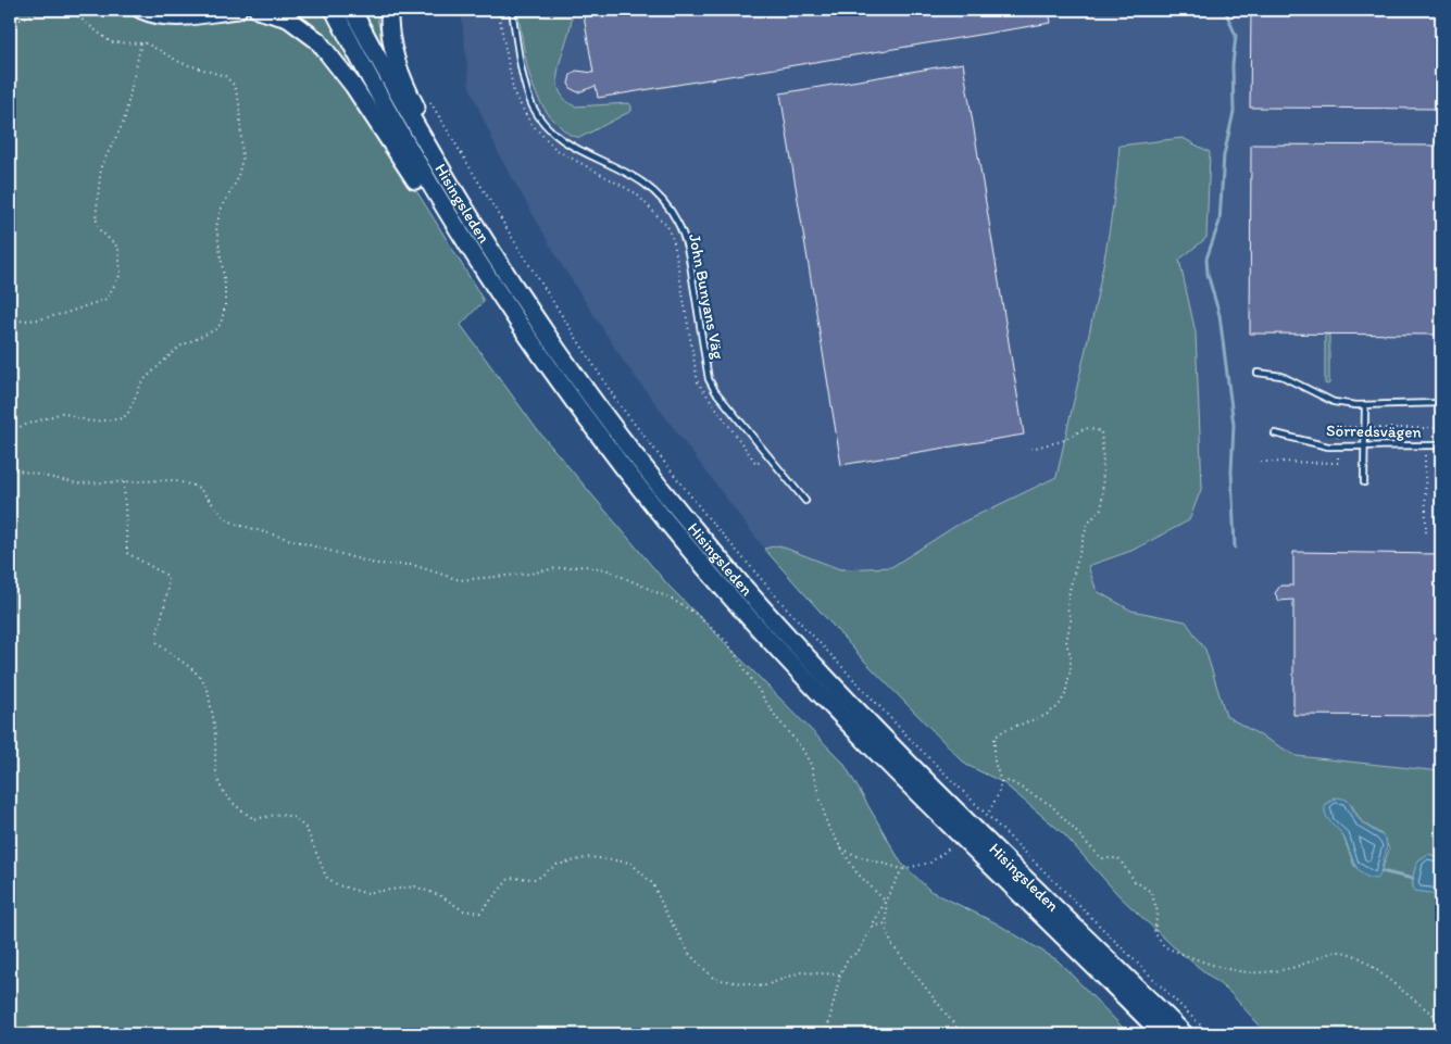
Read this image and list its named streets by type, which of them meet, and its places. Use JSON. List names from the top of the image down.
{
  "streets": {
    "highway": ["Hisingsleden"],
    "lane": ["John Bunyans Väg", "Sörredsvägen"]
  }
}
